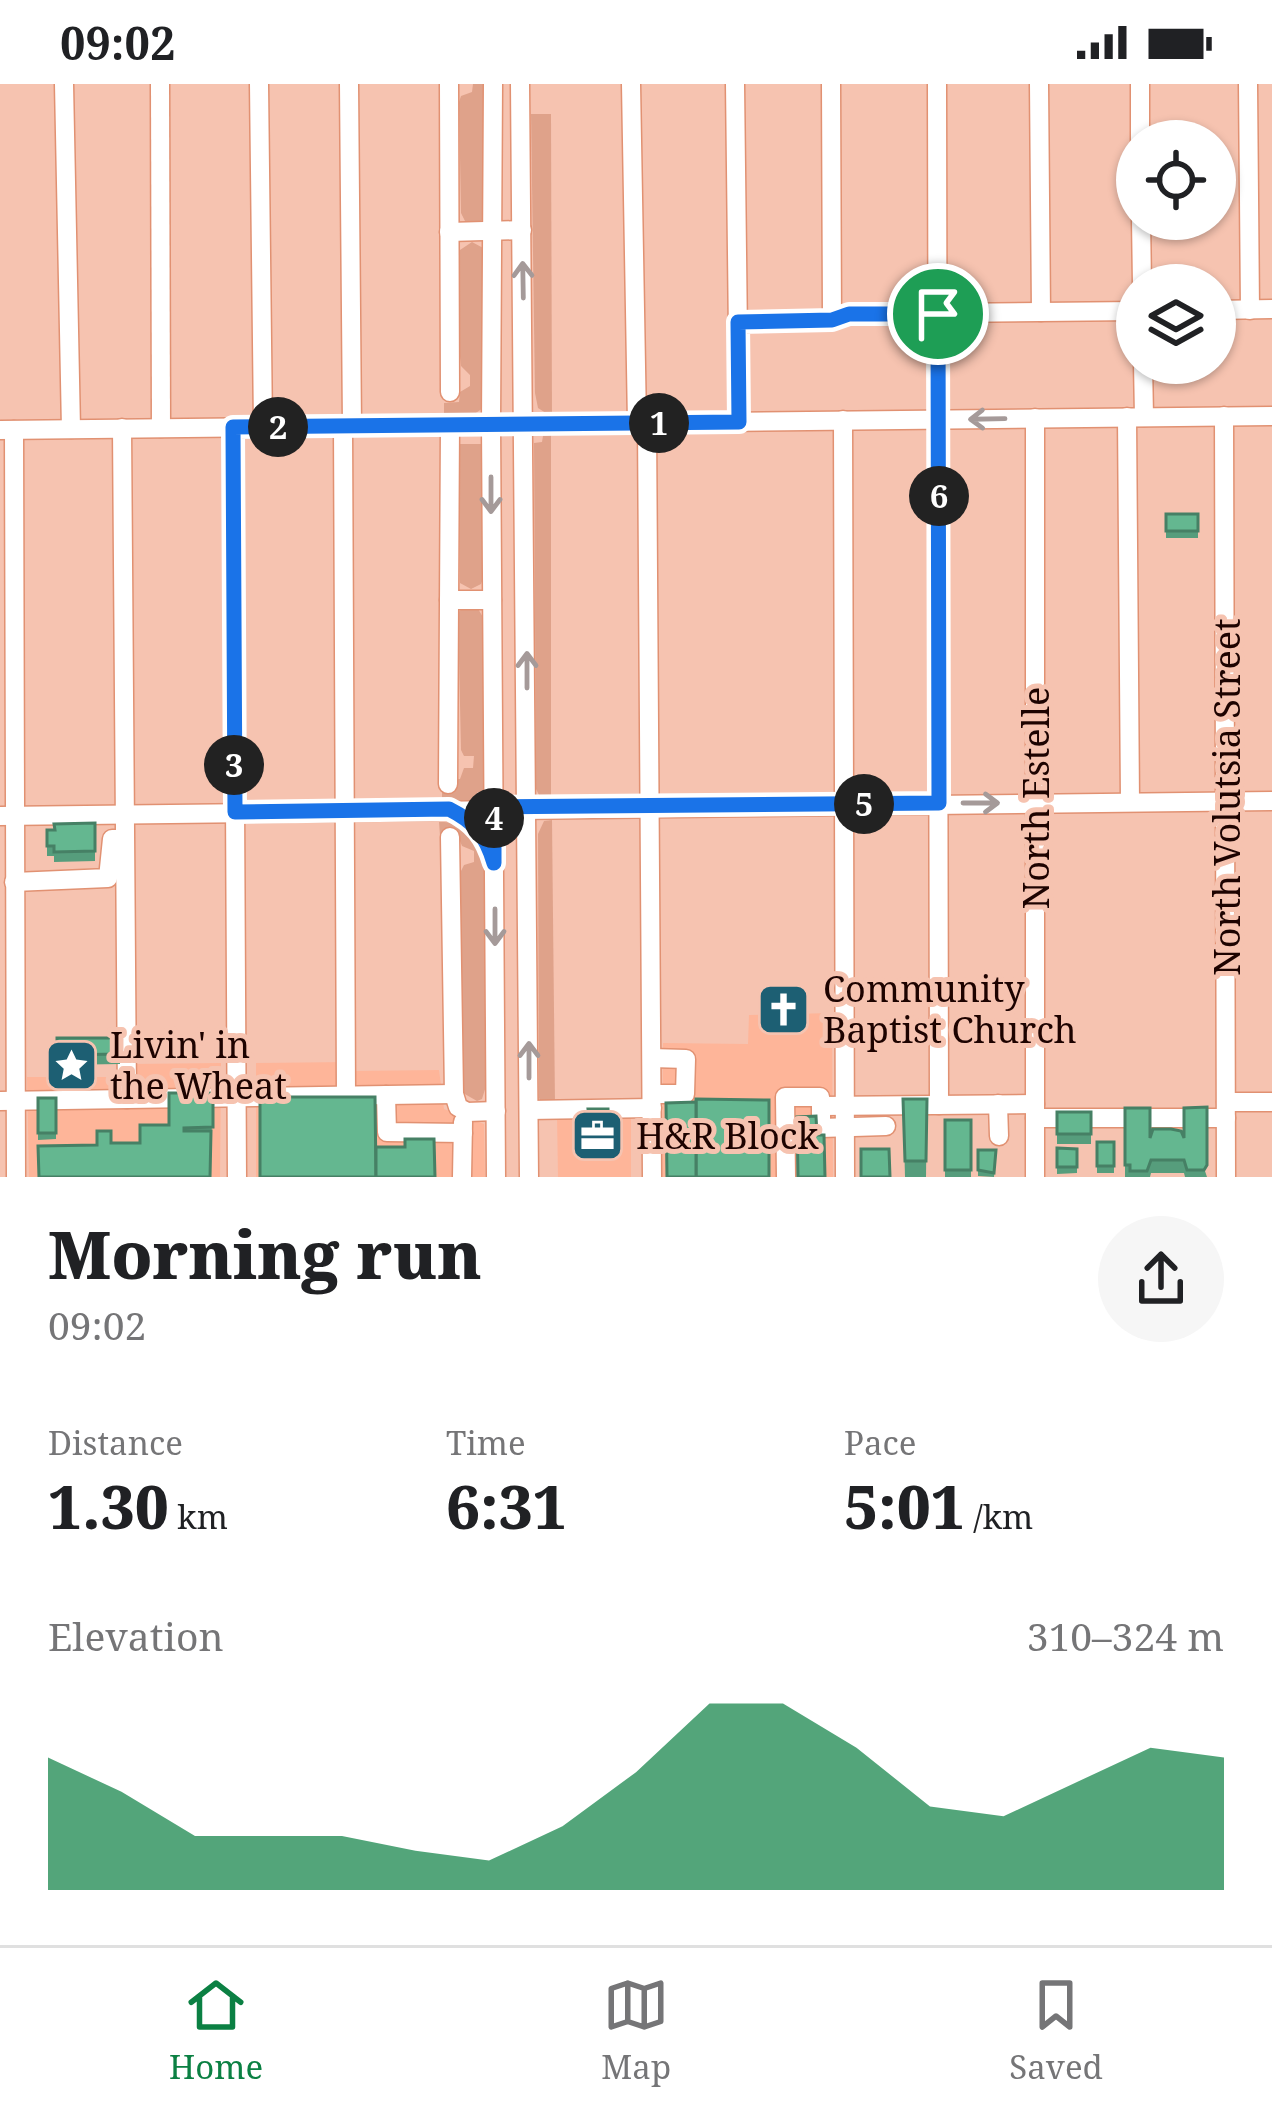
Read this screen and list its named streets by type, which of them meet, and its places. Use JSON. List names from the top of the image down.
{
  "streets": {
    "street": ["North Volutsia Street", "North Estelle"]
  },
  "places": {
    "church": ["Community Baptist Church"],
    "place": ["Livin' in the Wheat"],
    "office": ["H&R Block"]
  },
  "page": {
    "status": "09:02",
    "pins": [
      "1",
      "2",
      "6",
      "3",
      "5",
      "4"
    ],
    "heading": ["Morning run", "09:02"],
    "stats": [
      ["Distance", "1.30 km"],
      ["Time", "6:31"],
      ["Pace", "5:01 /km"]
    ],
    "chart": ["Elevation", "310–324 m"],
    "tabs": ["Home", "Map", "Saved"]
  }
}
